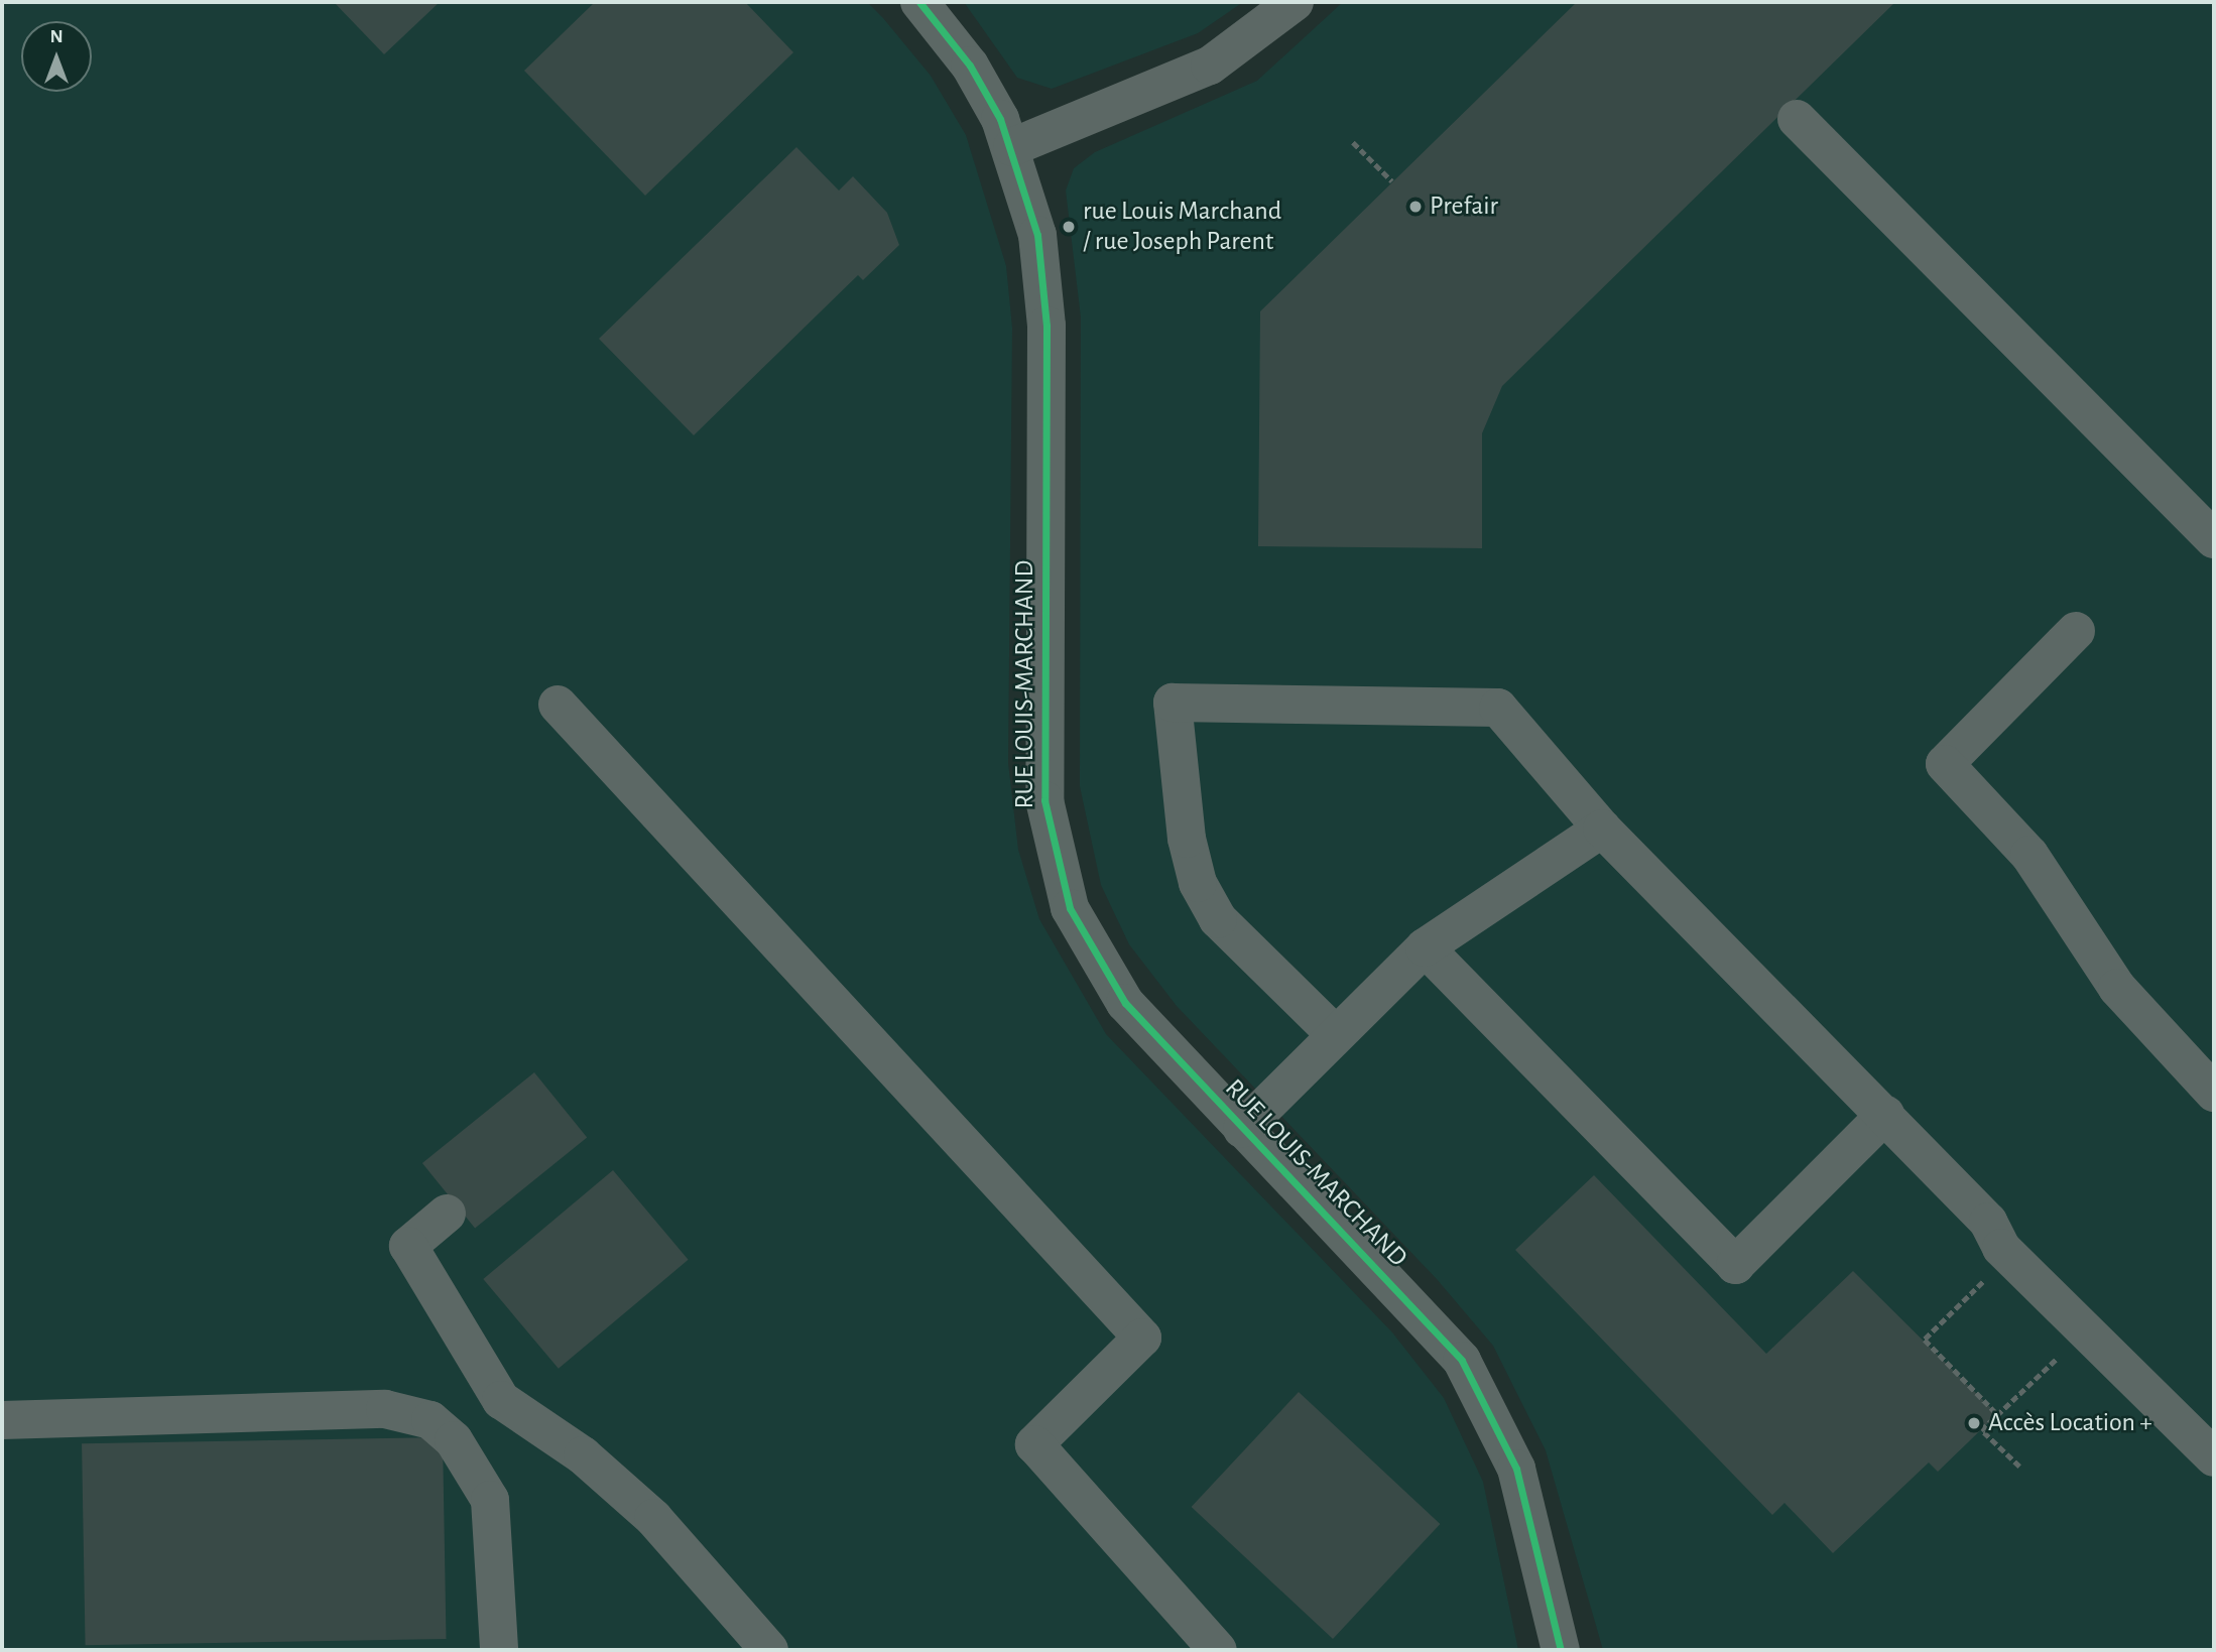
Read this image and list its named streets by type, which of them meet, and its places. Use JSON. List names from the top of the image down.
{
  "streets": {
    "street": ["RUE LOUIS-MARCHAND"]
  },
  "places": ["Prefair", "rue Louis Marchand / rue Joseph Parent", "Accès Location +"],
  "north": "top"
}
